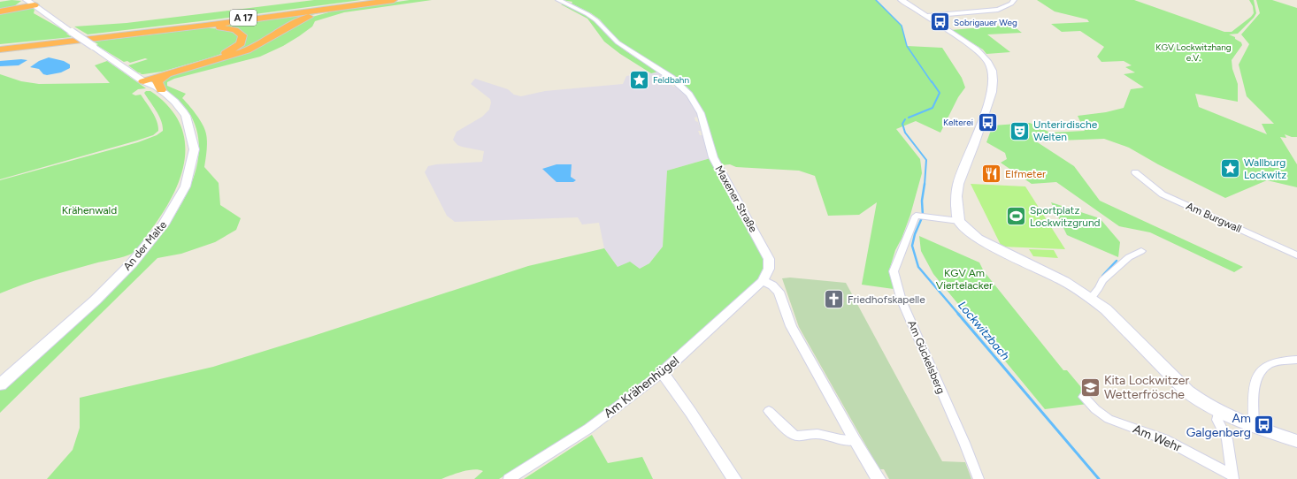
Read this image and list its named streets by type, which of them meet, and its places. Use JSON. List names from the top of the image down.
{
  "streets": {
    "highway": ["A 17"],
    "main road": ["An der Malte"],
    "street": [
      "Maxener Straße",
      "Am Burgwall",
      "Am Gückelsberg",
      "Am Krähenhügel",
      "Am Wehr"
    ]
  },
  "crossings": [
    ["Maxener Straße", "Am Krähenhügel"]
  ],
  "water": ["Lockwitzbach"],
  "parks": ["KGV Lockwitzhang e.V.", "Krähenwald", "KGV Am Viertelacker"],
  "places": {
    "bus stop": ["Sobrigauer Weg", "Kelterei", "Am Galgenberg"],
    "place": ["Feldbahn", "Wallburg Lockwitz"],
    "theatre": ["Unterirdische Welten"],
    "restaurant": ["Elfmeter"],
    "sports": ["Sportplatz Lockwitzgrund"],
    "church": ["Friedhofskapelle"],
    "school or university": ["Kita Lockwitzer Wetterfrösche"]
  }
}
